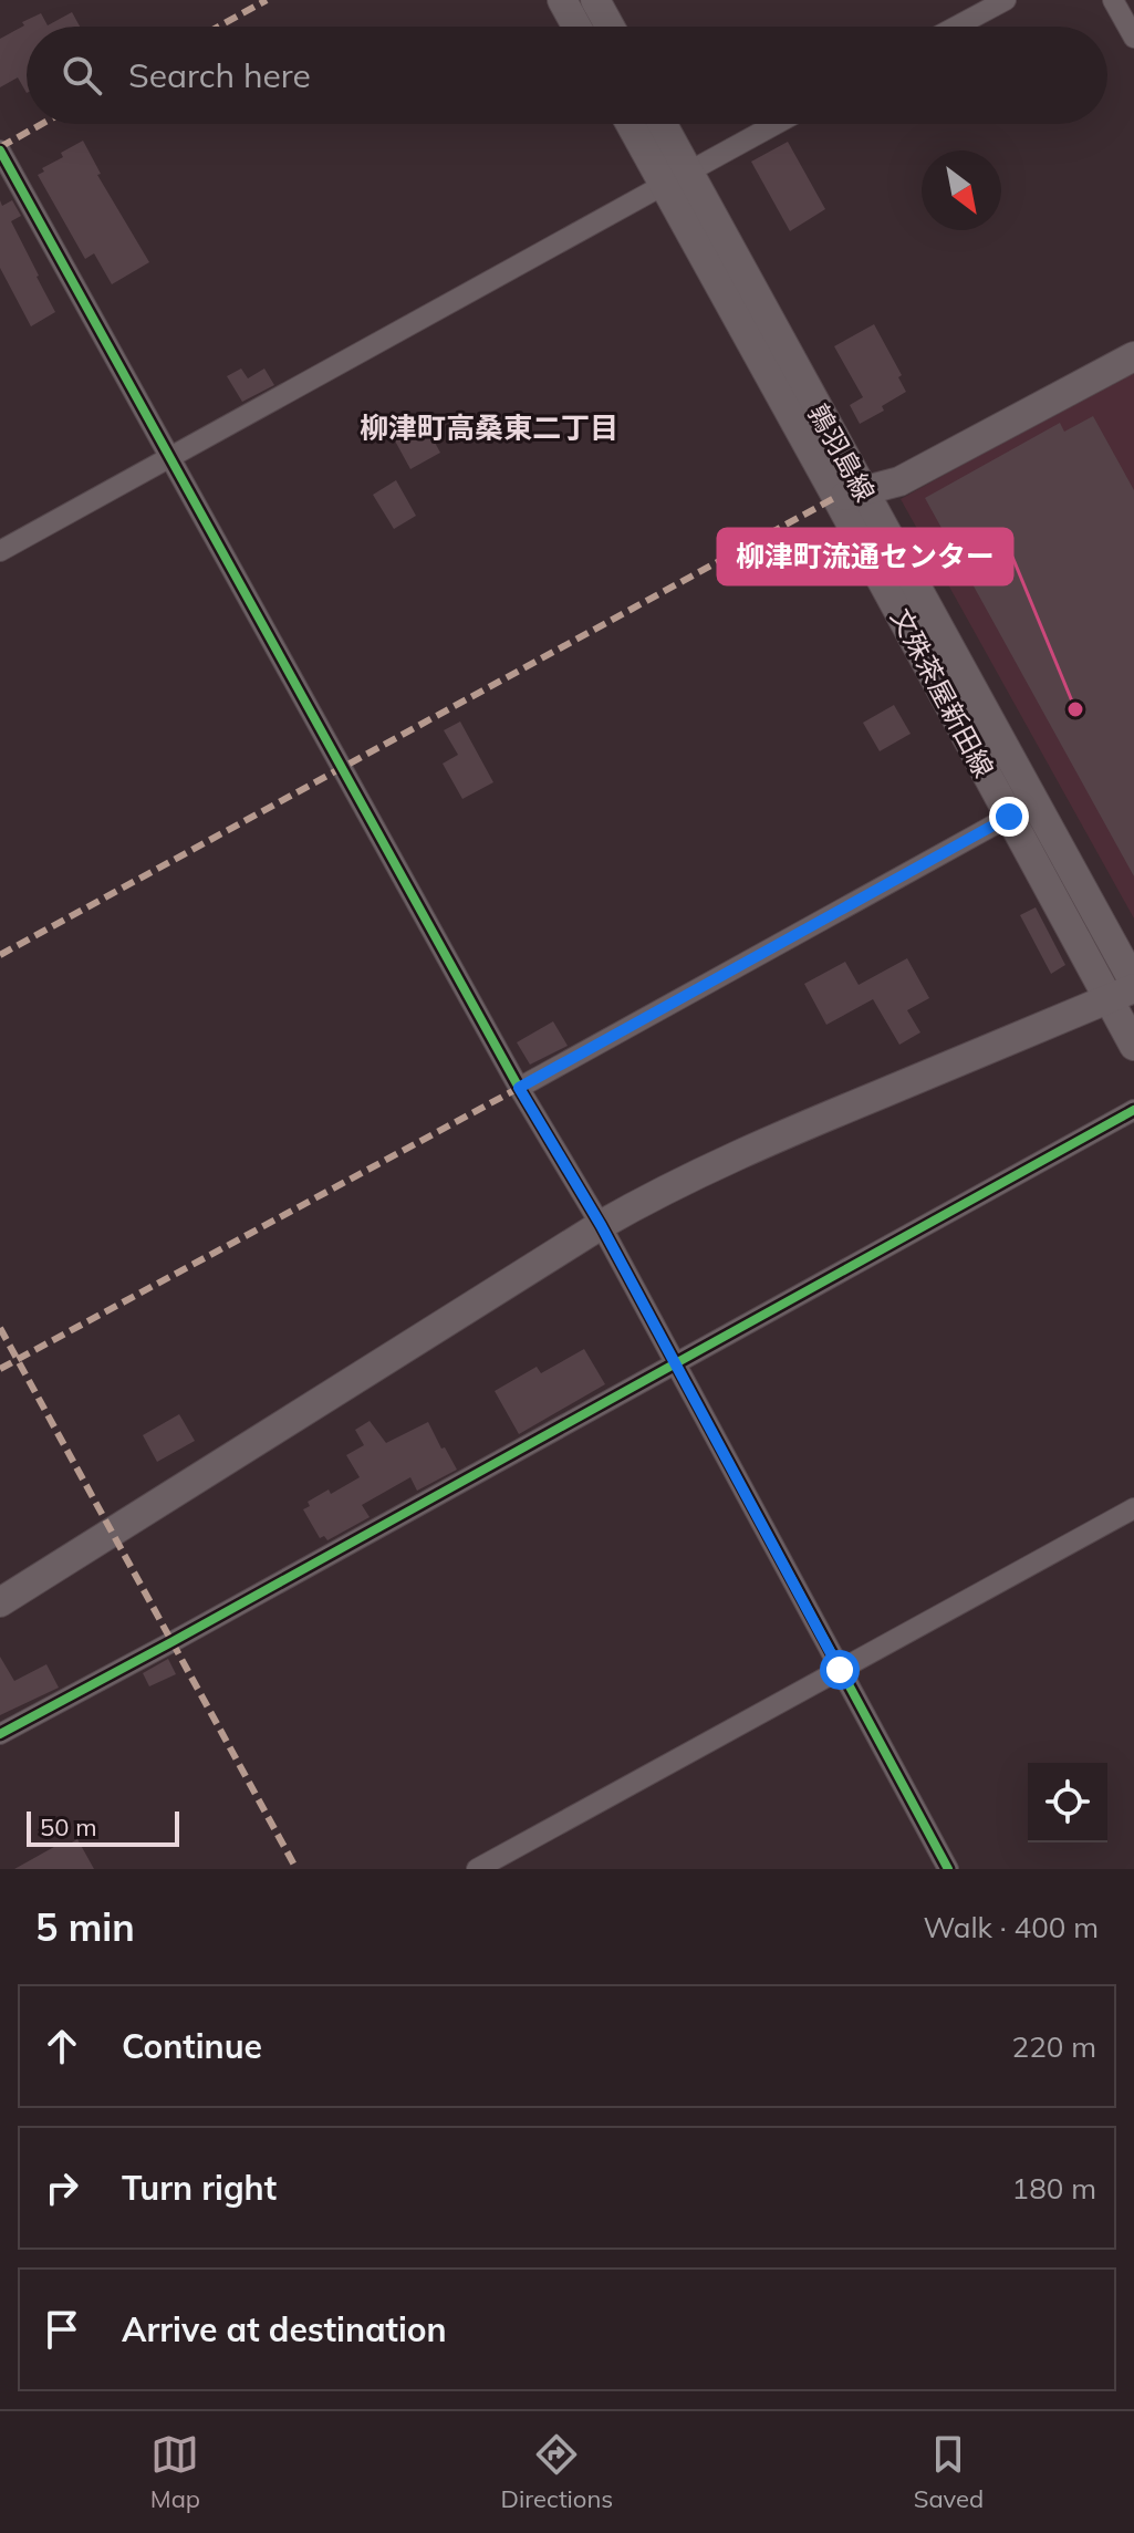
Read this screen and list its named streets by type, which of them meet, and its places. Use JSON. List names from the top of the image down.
{
  "streets": {
    "main road": ["鶉羽島線", "文殊茶屋新田線"]
  },
  "crossings": [
    ["鶉羽島線", "文殊茶屋新田線"]
  ],
  "districts": ["柳津町高桑東二丁目"],
  "places": ["柳津町流通センター"],
  "scale_bar": "50 m",
  "north": "bottom right",
  "page": {
    "search": "Search here",
    "scale": "50 m",
    "heading": ["5 min", "Walk · 400 m"],
    "list": [
      ["Continue", "220 m"],
      ["Turn right", "180 m"],
      "Arrive at destination"
    ],
    "nav": ["Map", "Directions", "Saved"]
  }
}
